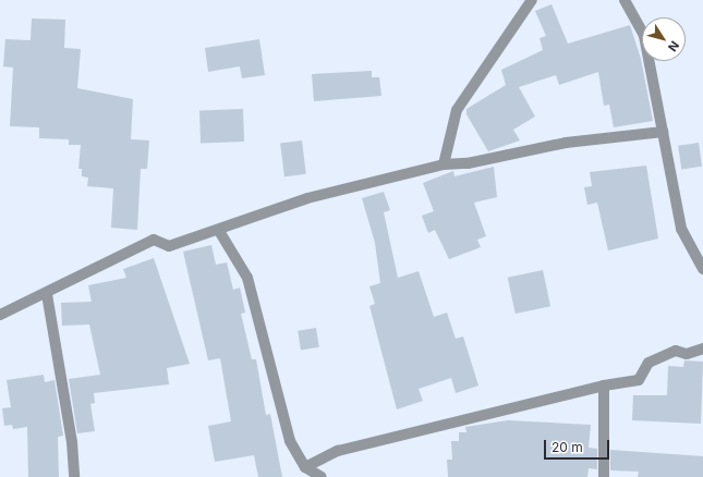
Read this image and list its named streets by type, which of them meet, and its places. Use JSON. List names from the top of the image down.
{
  "scale_bar": "20 m",
  "north": "bottom right"
}
